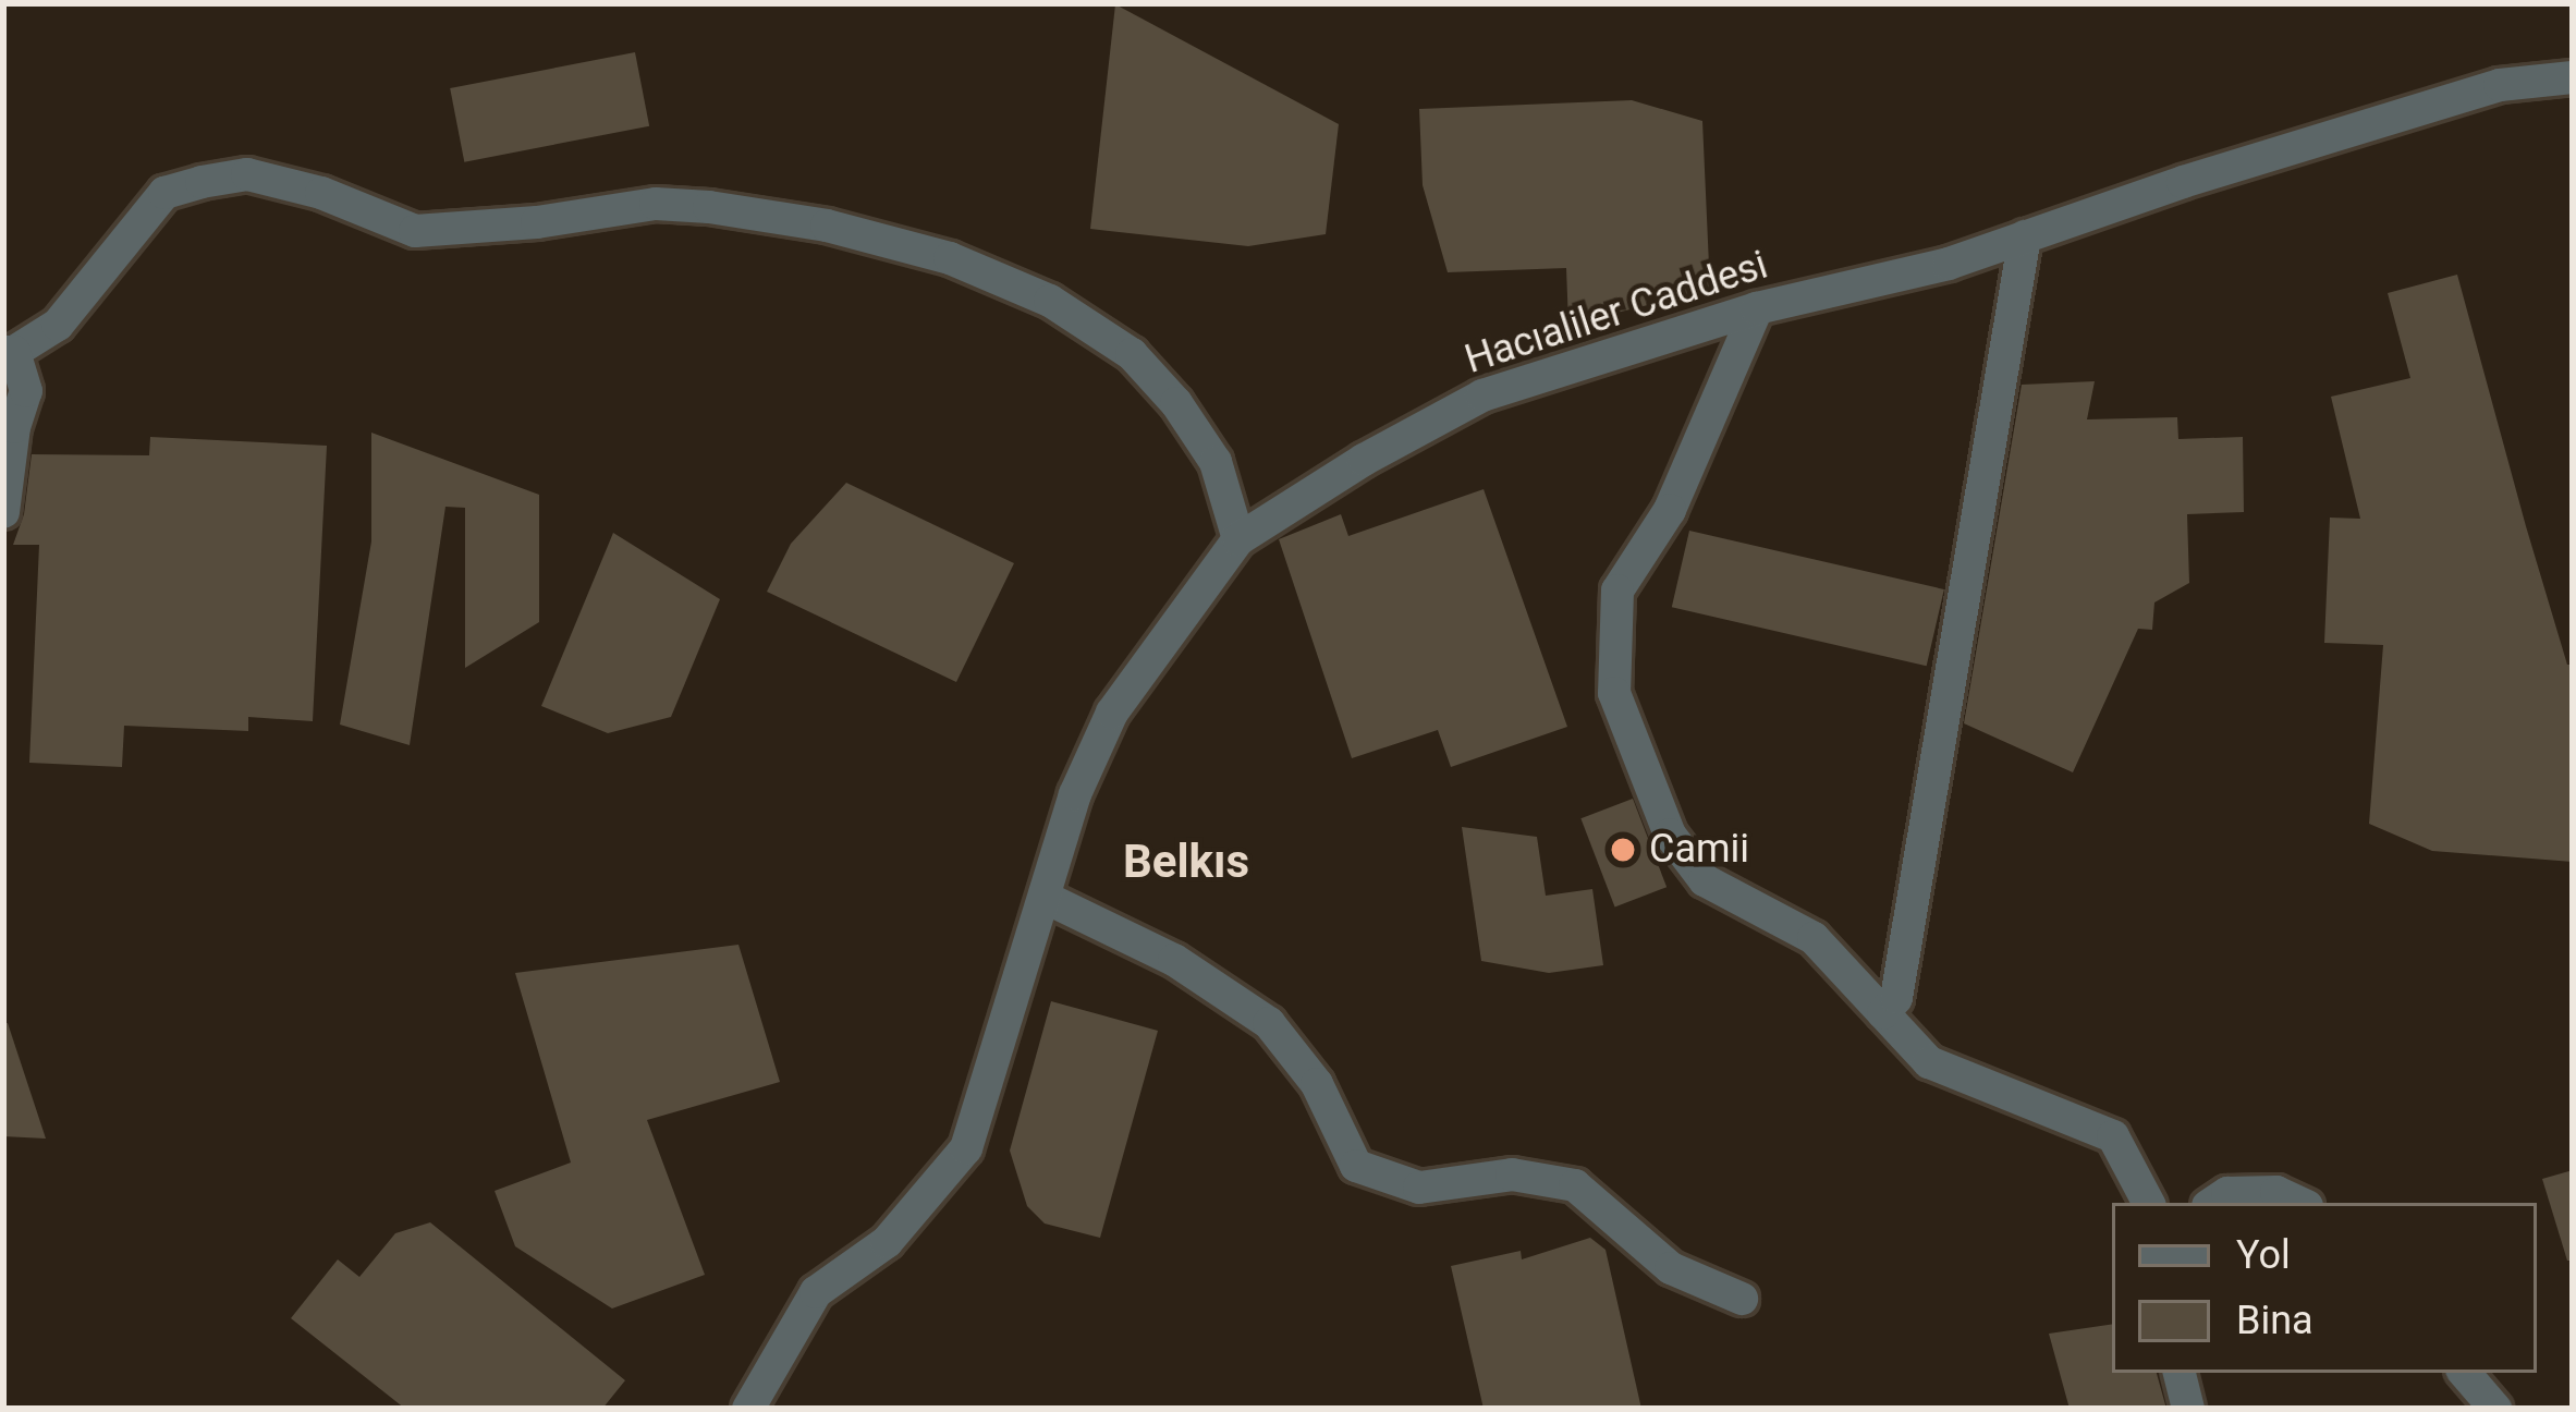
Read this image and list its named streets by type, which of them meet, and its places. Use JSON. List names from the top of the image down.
{
  "streets": {
    "street": ["Hacıaliler Caddesi"]
  },
  "districts": ["Belkıs"],
  "places": ["Camii"],
  "legend": ["Yol", "Bina"]
}
